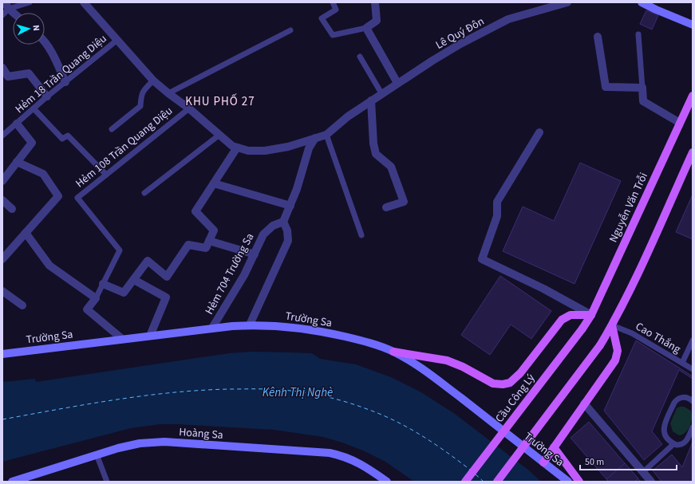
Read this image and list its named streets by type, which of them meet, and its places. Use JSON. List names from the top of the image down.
{
  "streets": {
    "main road": ["Nguyễn Văn Trỗi", "Cầu Công Lý"],
    "street": [
      "Lê Quý Ðôn",
      "Hẻm 108 Trần Quang Diệu",
      "Hẻm 704 Trường Sa",
      "Trường Sa",
      "Hoàng Sa"
    ],
    "lane": ["Hẻm 18 Trần Quang Diệu", "Cao Thắng"]
  },
  "crossings": [
    ["Lê Quý Ðôn", "Hẻm 108 Trần Quang Diệu"],
    ["Hẻm 18 Trần Quang Diệu", "Hẻm 108 Trần Quang Diệu"],
    ["Nguyễn Văn Trỗi", "Cầu Công Lý"],
    ["Hẻm 704 Trường Sa", "Trường Sa"]
  ],
  "districts": ["KHU PHỐ 27"],
  "water": ["Kênh Thị Nghè"],
  "scale_bar": "50 m",
  "north": "right"
}
